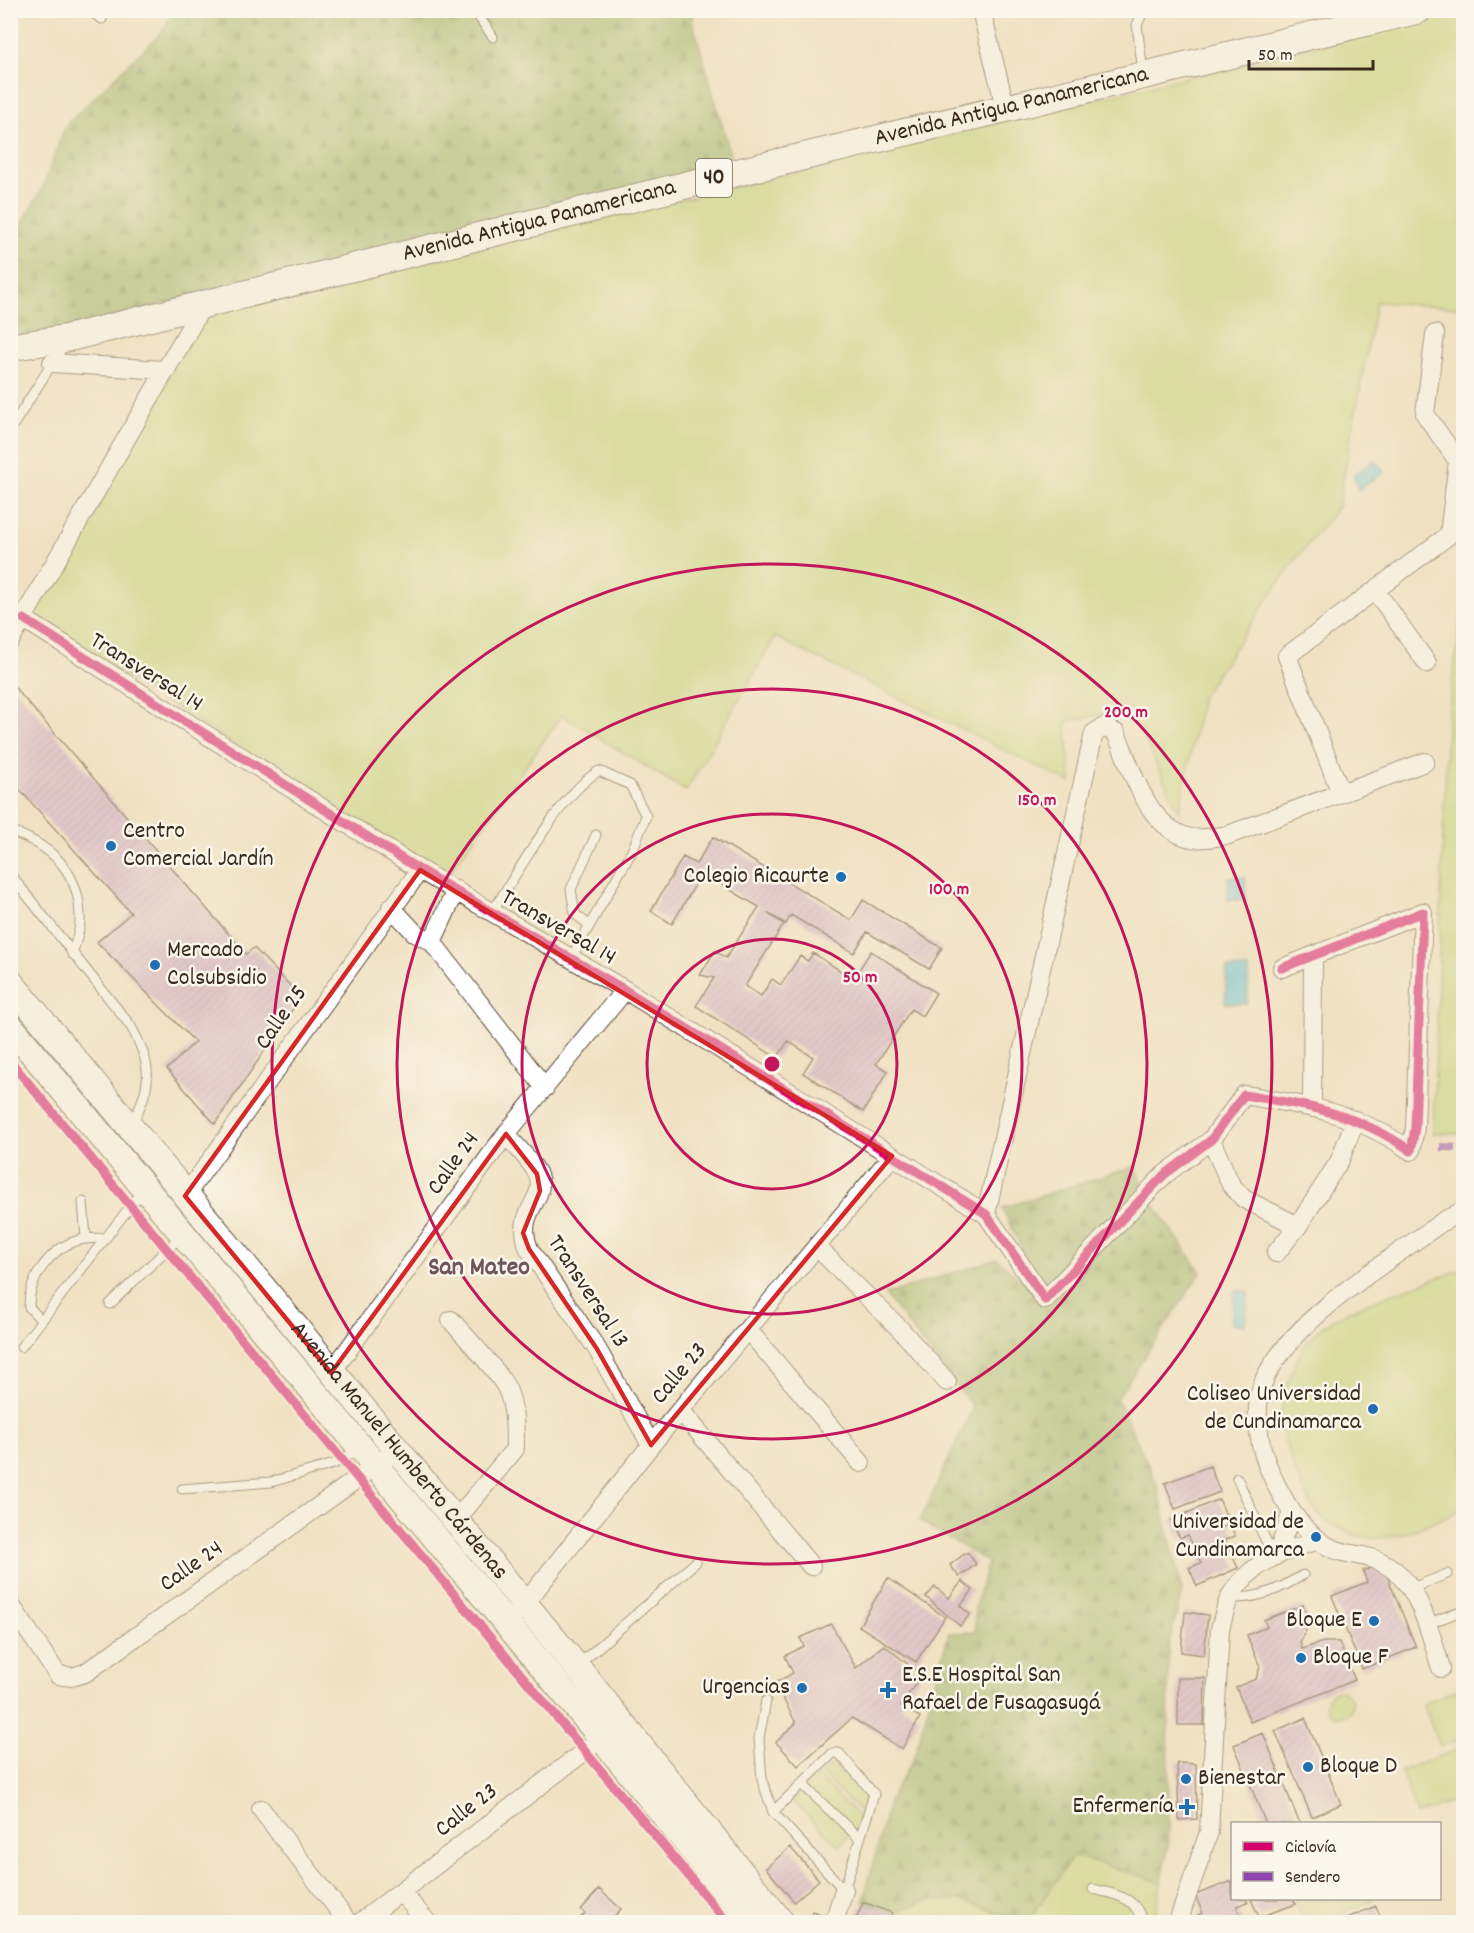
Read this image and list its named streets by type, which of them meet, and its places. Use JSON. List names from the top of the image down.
{
  "streets": {
    "main road": ["Avenida Antigua Panamericana", "40", "Avenida Manuel Humberto Cárdenas"],
    "street": [
      "Transversal 14",
      "Calle 25",
      "Calle 24",
      "Transversal 13",
      "Calle 23"
    ]
  },
  "crossings": [
    ["Transversal 14", "Calle 25"],
    ["Transversal 14", "Calle 24"],
    ["Transversal 14", "Calle 23"],
    ["Calle 25", "Avenida Manuel Humberto Cárdenas"],
    ["Calle 24", "Transversal 13"],
    ["Calle 24", "Avenida Manuel Humberto Cárdenas"],
    ["Transversal 13", "Calle 23"],
    ["Calle 23", "Avenida Manuel Humberto Cárdenas"]
  ],
  "districts": ["San Mateo"],
  "places": {
    "other": [
      "Centro Comercial Jardín",
      "Colegio Ricaurte",
      "Mercado Colsubsidio",
      "Coliseo Universidad de Cundinamarca",
      "Universidad de Cundinamarca",
      "Bloque E",
      "Bloque F",
      "Urgencias",
      "Bloque D",
      "Bienestar"
    ],
    "health": ["E.S.E Hospital San Rafael de Fusagasugá", "Enfermería"]
  },
  "legend": ["Ciclovía", "Sendero"],
  "scale_bar": "50 m",
  "rings": [
    "200 m",
    "150 m",
    "100 m",
    "50 m"
  ]
}
